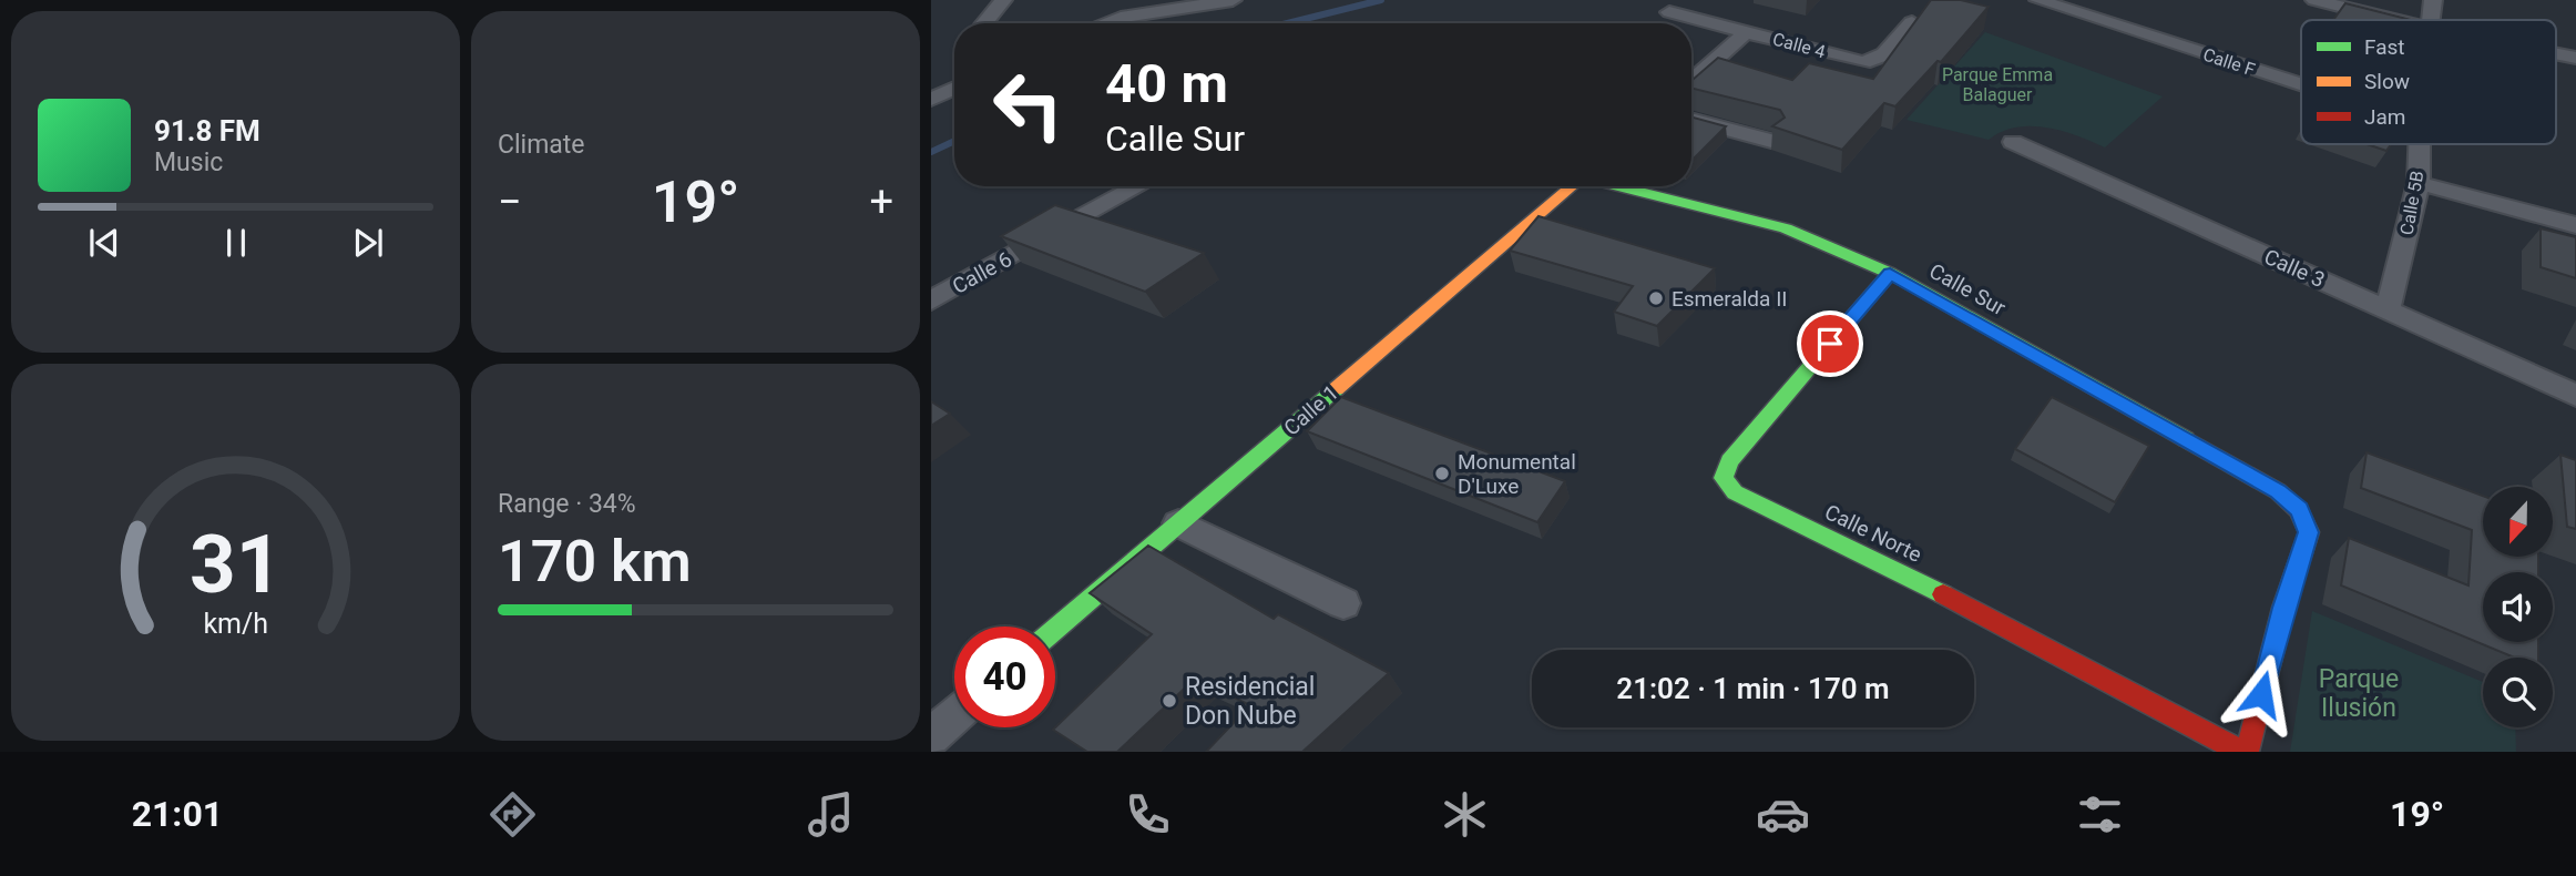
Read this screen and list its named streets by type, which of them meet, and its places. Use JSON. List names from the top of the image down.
{
  "streets": {
    "street": [
      "Calle 4",
      "Calle F",
      "Calle 5B",
      "Calle 3",
      "Calle 6",
      "Calle Sur",
      "Calle 1",
      "Calle Norte"
    ]
  },
  "crossings": [
    ["Calle 5B", "Calle 3"],
    ["Calle Sur", "Calle Norte"]
  ],
  "parks": ["Parque Emma Balaguer", "Parque Ilusión"],
  "places": ["Esmeralda II", "Monumental D'Luxe", "Residencial Don Nube"],
  "legend": ["Fast", "Slow", "Jam"],
  "north": "bottom",
  "page": {
    "tile": [
      "Climate",
      ["Range · 34%", "170 km"]
    ],
    "turn": ["40 m", "Calle Sur"],
    "song": ["91.8 FM", "Music"],
    "heat": ["−", "19°", "+"],
    "limit": "40",
    "trip": "21:02 · 1 min · 170 m",
    "tabs": ["21:01", "19°"],
    "gauge": ["31", "km/h"]
  }
}
